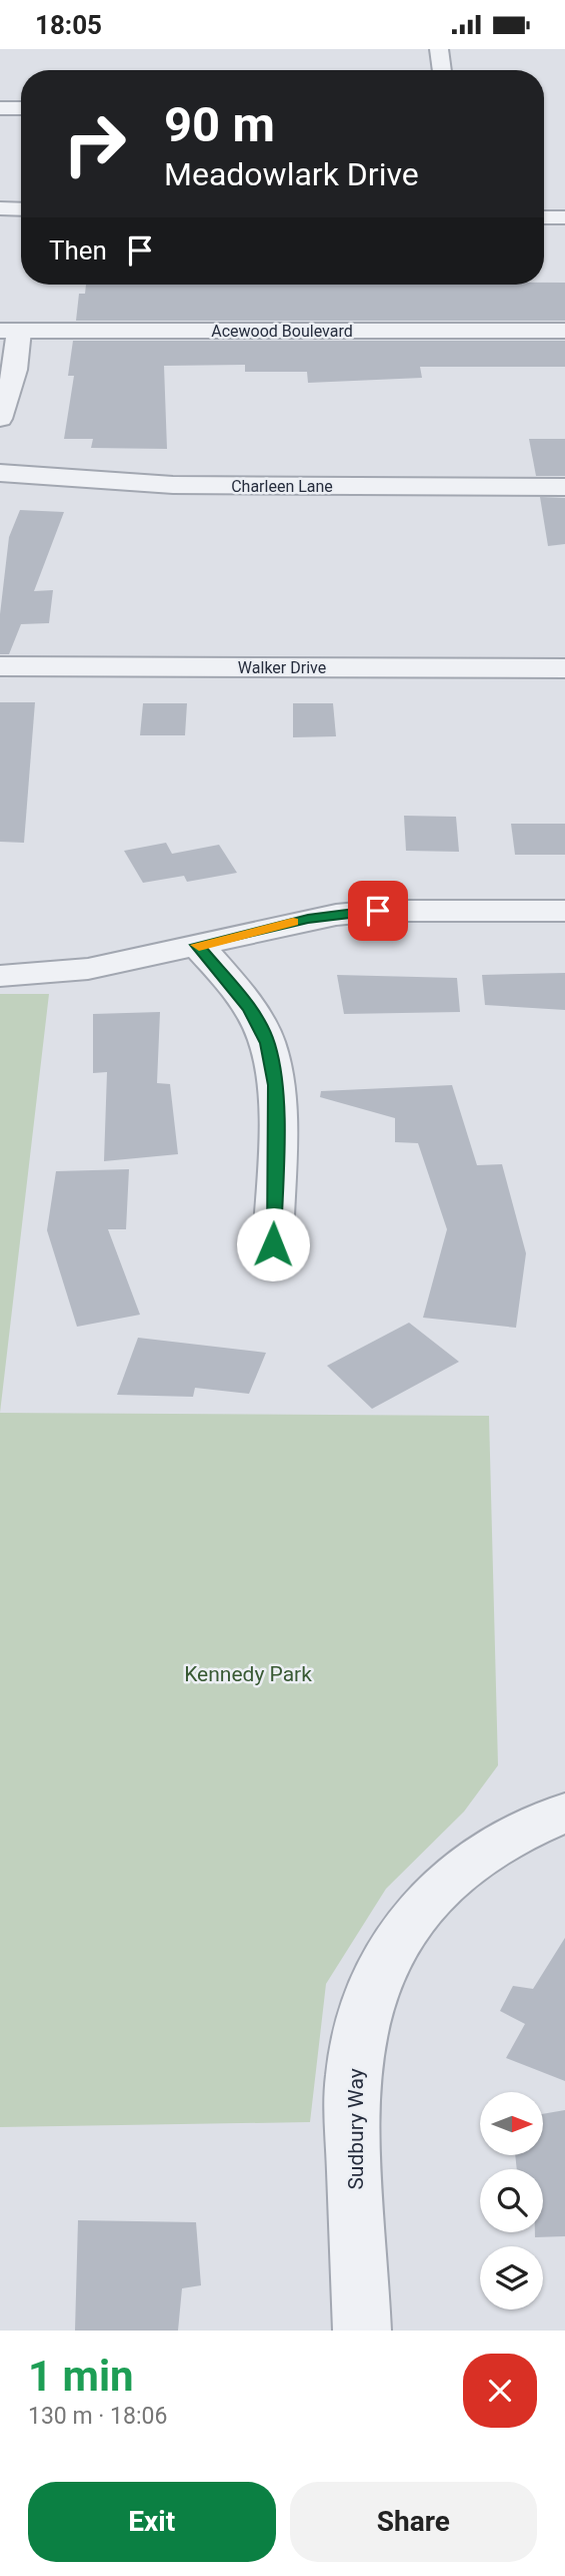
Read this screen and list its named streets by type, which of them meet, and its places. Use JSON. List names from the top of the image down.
{
  "streets": {
    "street": [
      "Acewood Boulevard",
      "Charleen Lane",
      "Walker Drive",
      "Sudbury Way"
    ]
  },
  "parks": ["Kennedy Park"],
  "north": "right",
  "page": {
    "status": "18:05",
    "turn": ["90 m", "Meadowlark Drive"],
    "then": "Then",
    "heading": ["1 min", "130 m · 18:06"],
    "buttons": ["Exit", "Share"]
  }
}
